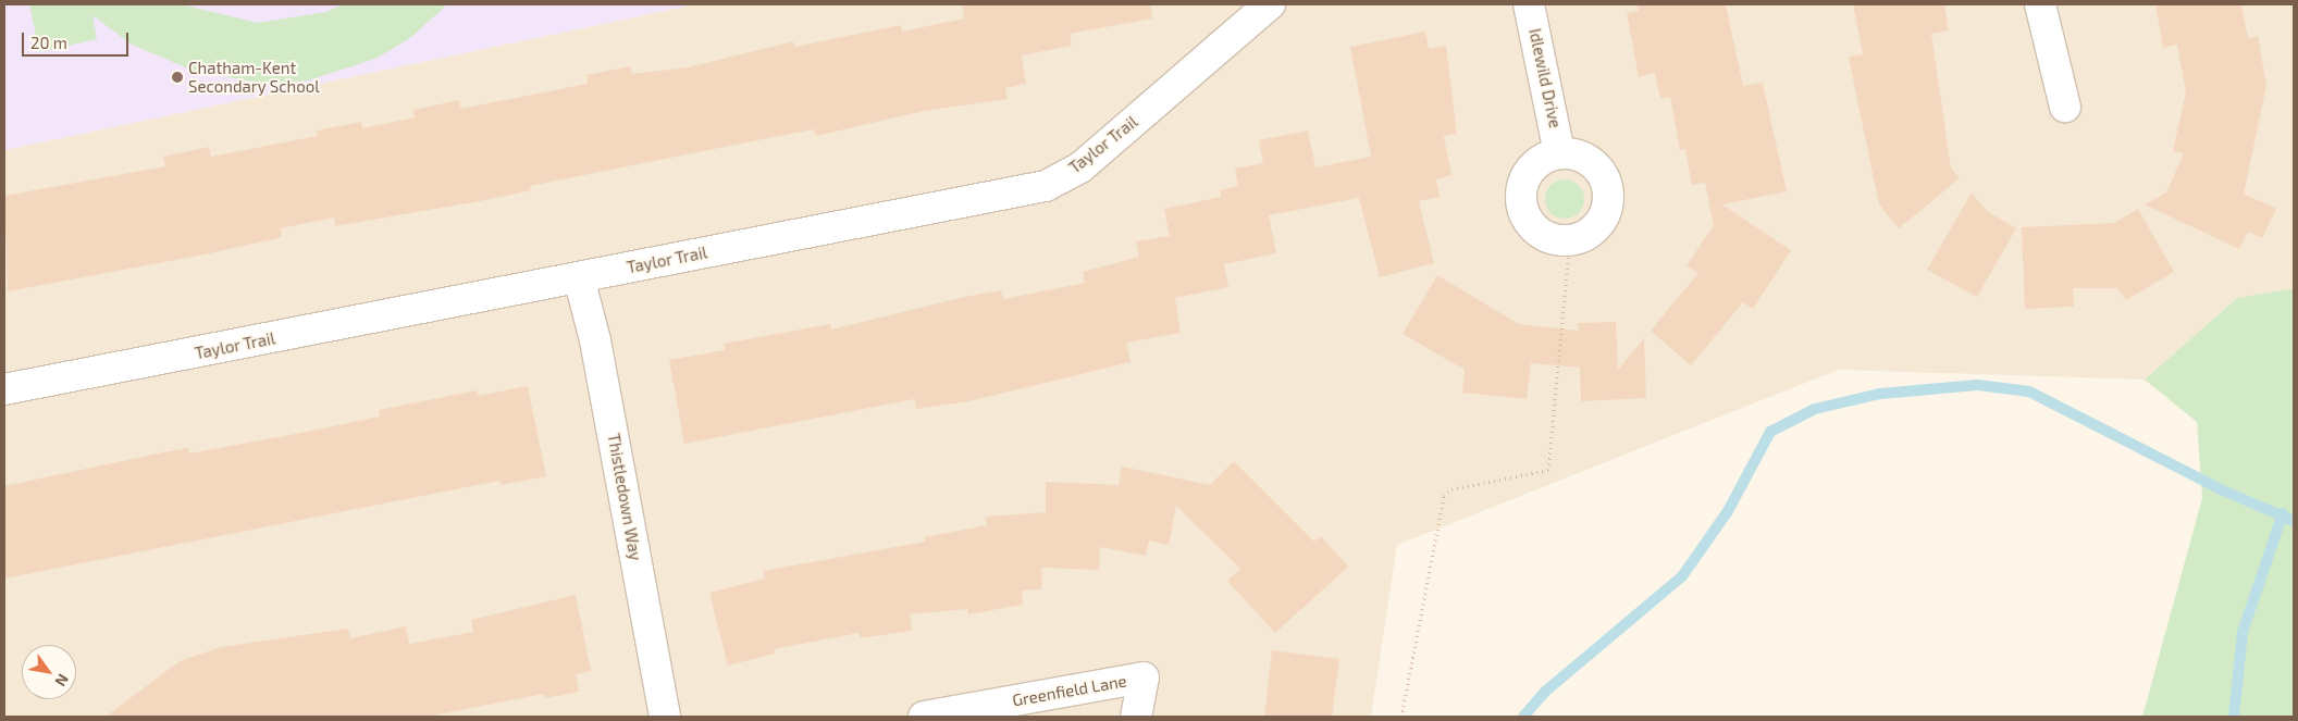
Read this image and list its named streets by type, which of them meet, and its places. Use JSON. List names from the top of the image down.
{
  "streets": {
    "street": [
      "Idlewild Drive",
      "Taylor Trail",
      "Thistledown Way",
      "Greenfield Lane"
    ]
  },
  "crossings": [
    ["Taylor Trail", "Thistledown Way"]
  ],
  "places": ["Chatham-Kent Secondary School"],
  "scale_bar": "20 m",
  "north": "bottom right"
}
